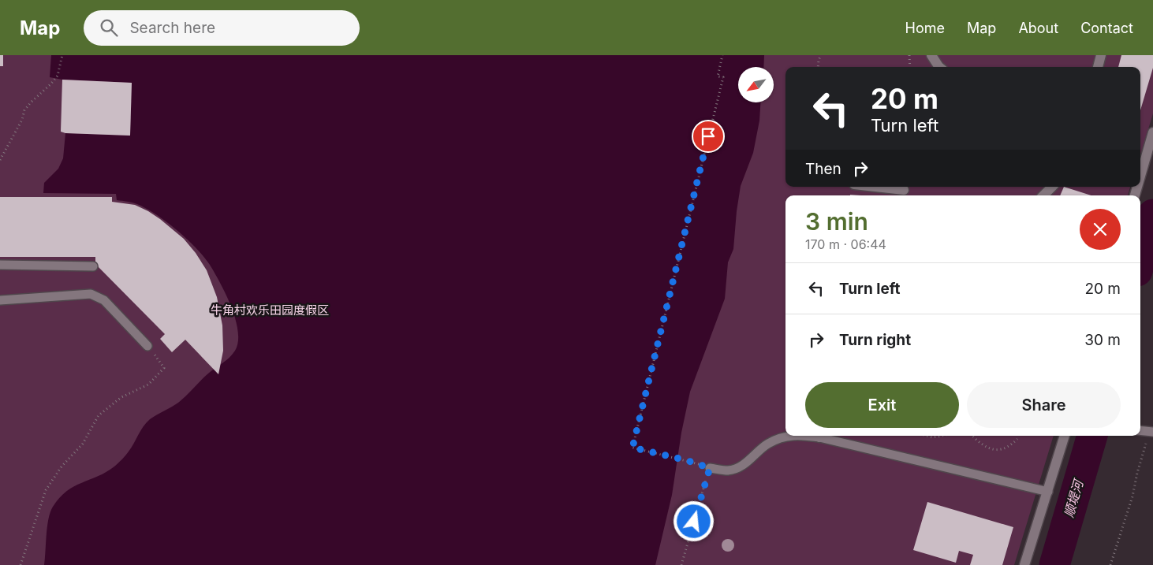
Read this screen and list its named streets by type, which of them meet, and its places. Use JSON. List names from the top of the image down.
{
  "water": ["顺堤河"],
  "parks": ["牛角村欢乐田园度假区"],
  "north": "bottom left",
  "page": {
    "header": "Map",
    "search": "Search here",
    "nav": [
      "Home",
      "Map",
      "About",
      "Contact"
    ],
    "turn": ["20 m", "Turn left"],
    "then": "Then",
    "heading": ["3 min", "170 m · 06:44"],
    "list": [
      {
        "name": "Turn left",
        "value": "20 m"
      },
      {
        "name": "Turn right",
        "value": "30 m"
      }
    ],
    "buttons": ["Exit", "Share"]
  }
}
